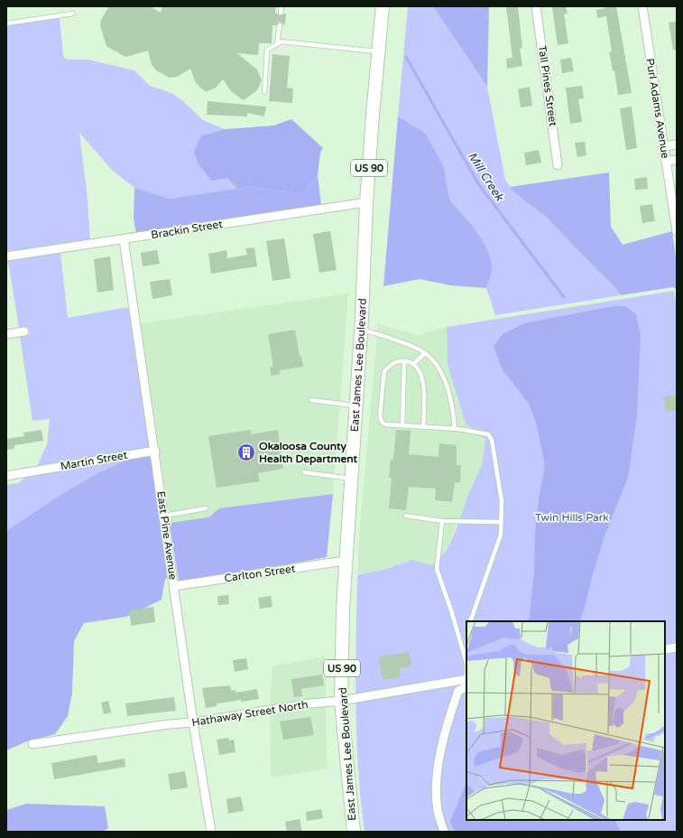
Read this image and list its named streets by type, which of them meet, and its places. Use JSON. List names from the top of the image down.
{
  "streets": {
    "main road": ["US 90", "East James Lee Boulevard"],
    "street": [
      "Tall Pines Street",
      "Purl Adams Avenue",
      "Brackin Street",
      "Martin Street",
      "East Pine Avenue",
      "Carlton Street",
      "Hathaway Street North"
    ]
  },
  "crossings": [
    ["Brackin Street", "East James Lee Boulevard"],
    ["Brackin Street", "East Pine Avenue"],
    ["East James Lee Boulevard", "Carlton Street"],
    ["East James Lee Boulevard", "Hathaway Street North"],
    ["Martin Street", "East Pine Avenue"],
    ["East Pine Avenue", "Carlton Street"],
    ["East Pine Avenue", "Hathaway Street North"]
  ],
  "water": ["Mill Creek"],
  "parks": ["Twin Hills Park"],
  "places": {
    "building": ["Okaloosa County Health Department"]
  }
}
